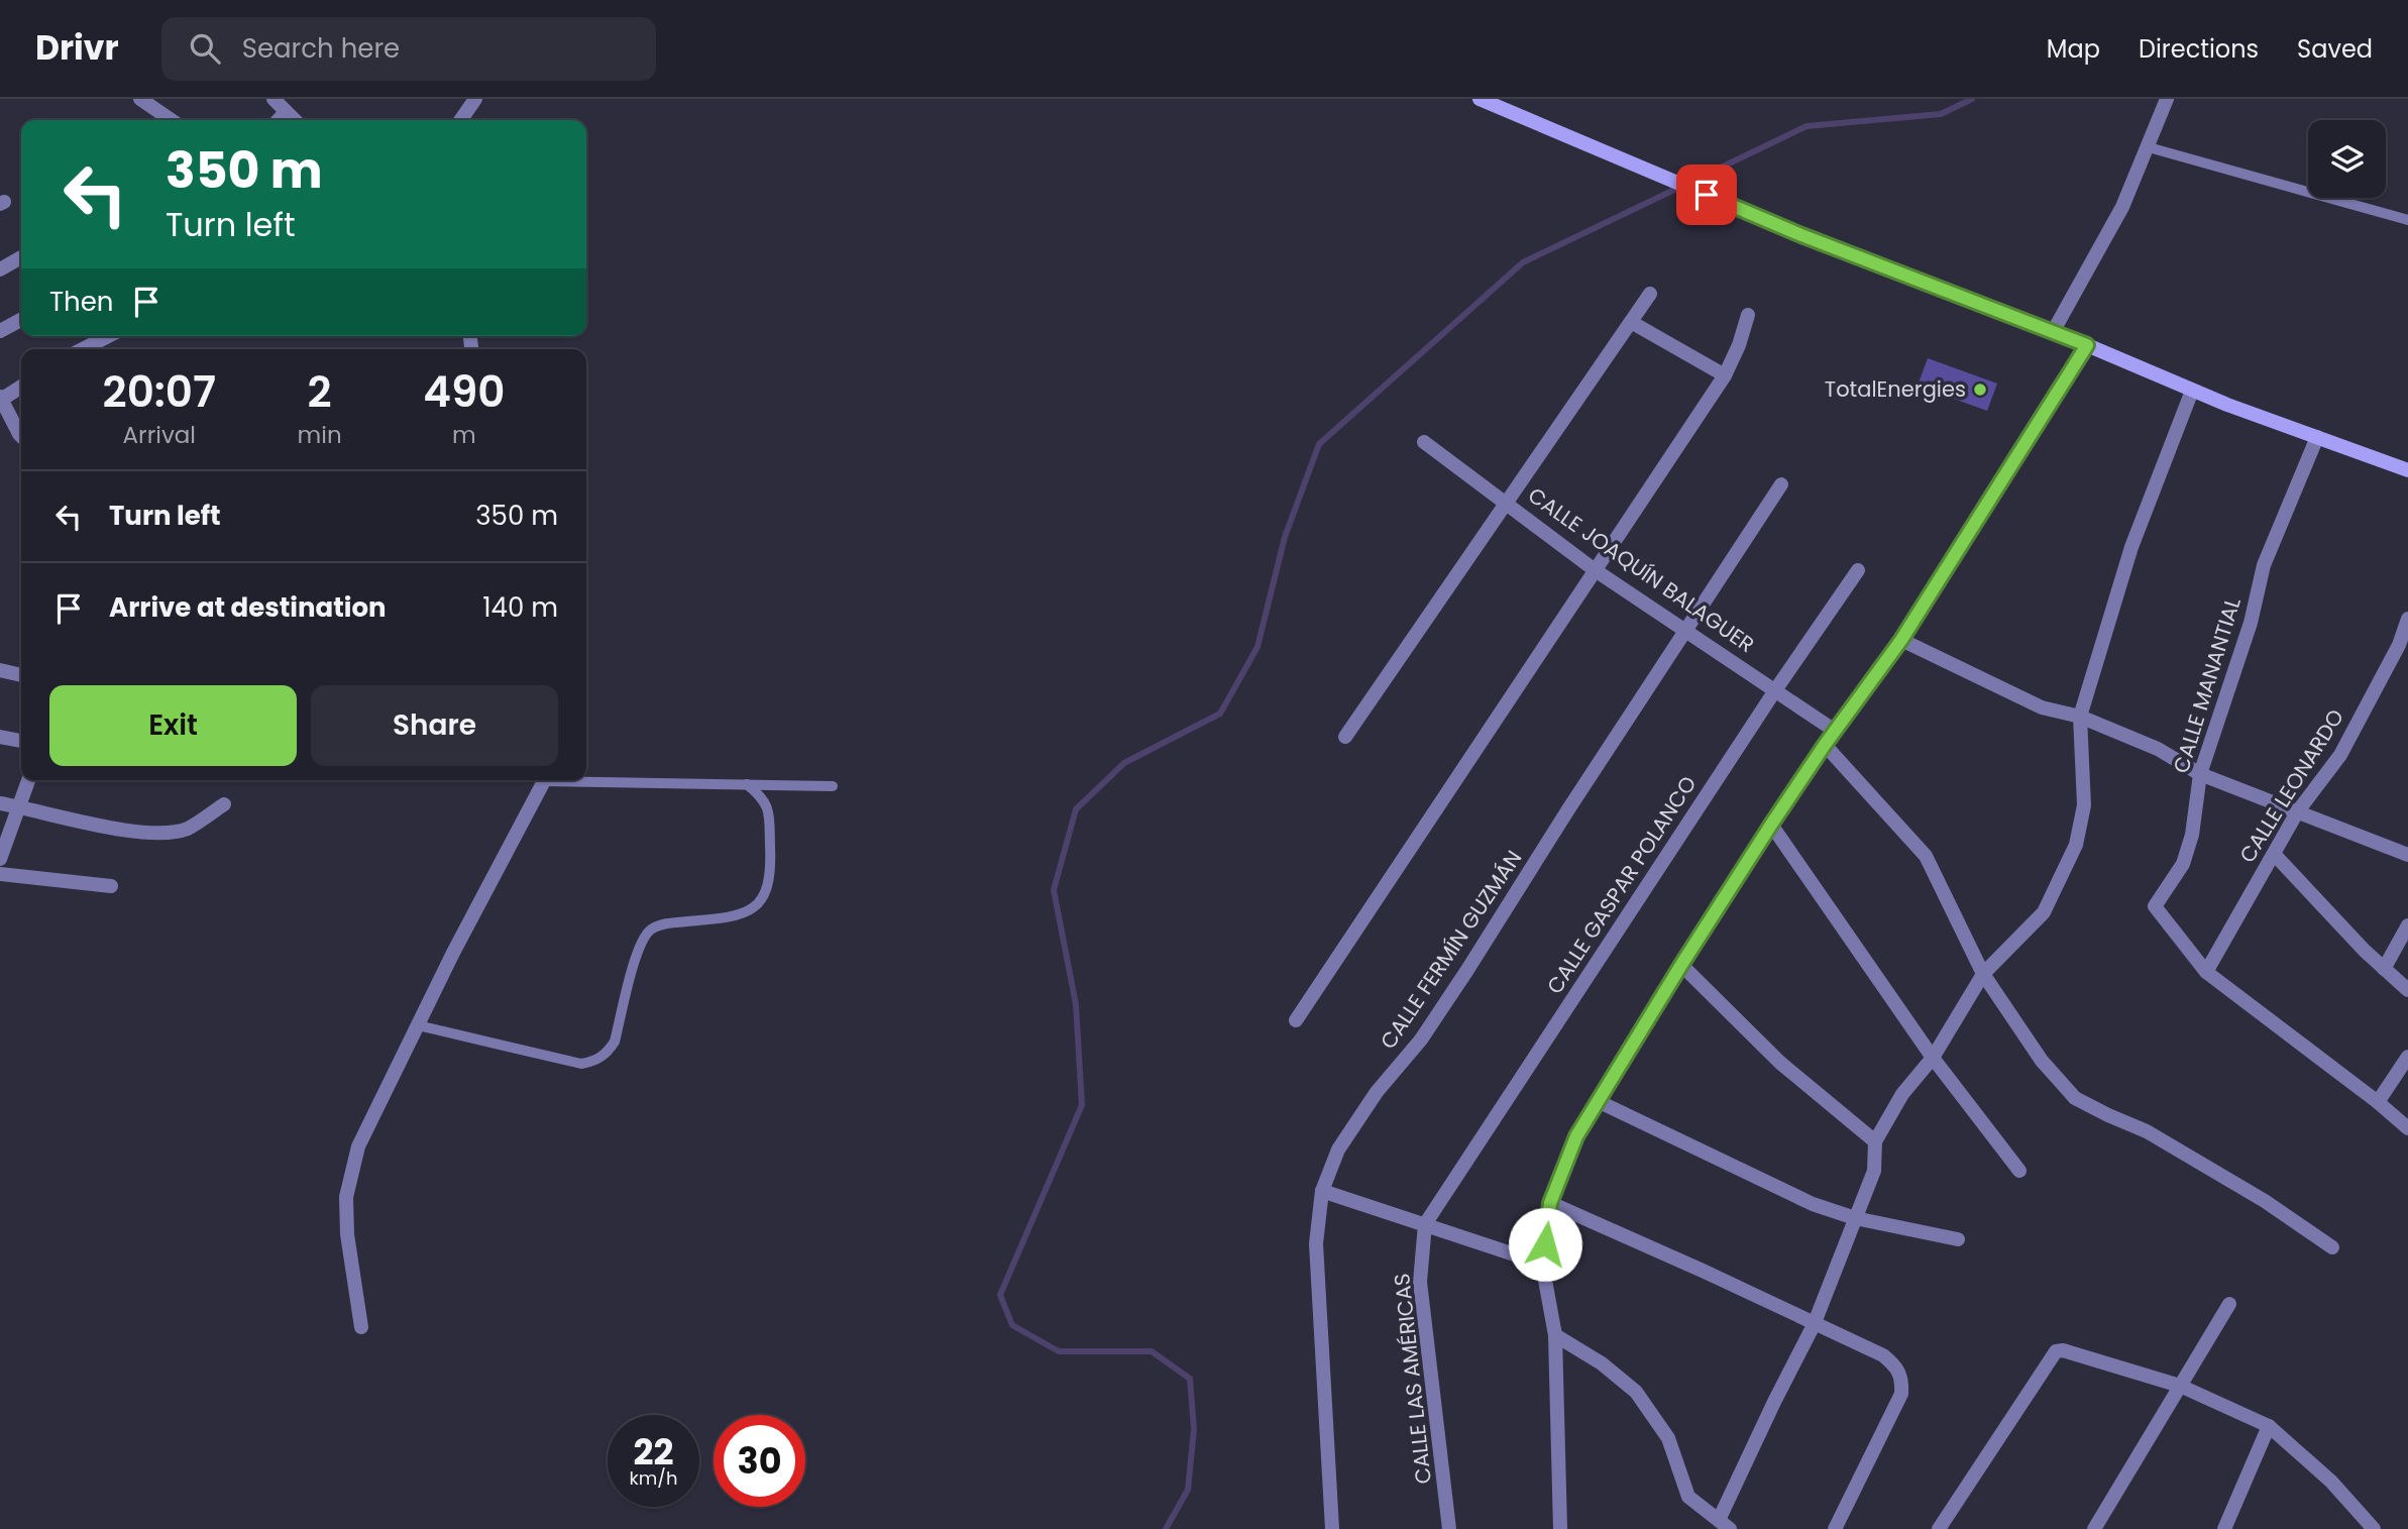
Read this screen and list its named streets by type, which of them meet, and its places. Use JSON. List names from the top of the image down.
{
  "streets": {
    "street": [
      "CALLE JOAQUÍN BALAGUER",
      "CALLE MANANTIAL",
      "CALLE LEONARDO",
      "CALLE GASPAR POLANCO",
      "CALLE FERMÍN GUZMÁN",
      "CALLE LAS AMÉRICAS"
    ]
  },
  "crossings": [
    ["CALLE JOAQUÍN BALAGUER", "CALLE GASPAR POLANCO"],
    ["CALLE JOAQUÍN BALAGUER", "CALLE FERMÍN GUZMÁN"],
    ["CALLE MANANTIAL", "CALLE LEONARDO"],
    ["CALLE GASPAR POLANCO", "CALLE LAS AMÉRICAS"]
  ],
  "places": ["TotalEnergies"],
  "page": {
    "header": "Drivr",
    "search": "Search here",
    "nav": ["Map", "Directions", "Saved"],
    "turn": ["350 m", "Turn left"],
    "then": "Then",
    "eta": [
      "20:07",
      "Arrival",
      "2",
      "min",
      "490",
      "m"
    ],
    "list": [
      {
        "name": "Turn left",
        "value": "350 m"
      },
      {
        "name": "Arrive at destination",
        "value": "140 m"
      }
    ],
    "buttons": ["Exit", "Share"],
    "speed": "22 km/h",
    "limit": "30"
  }
}
